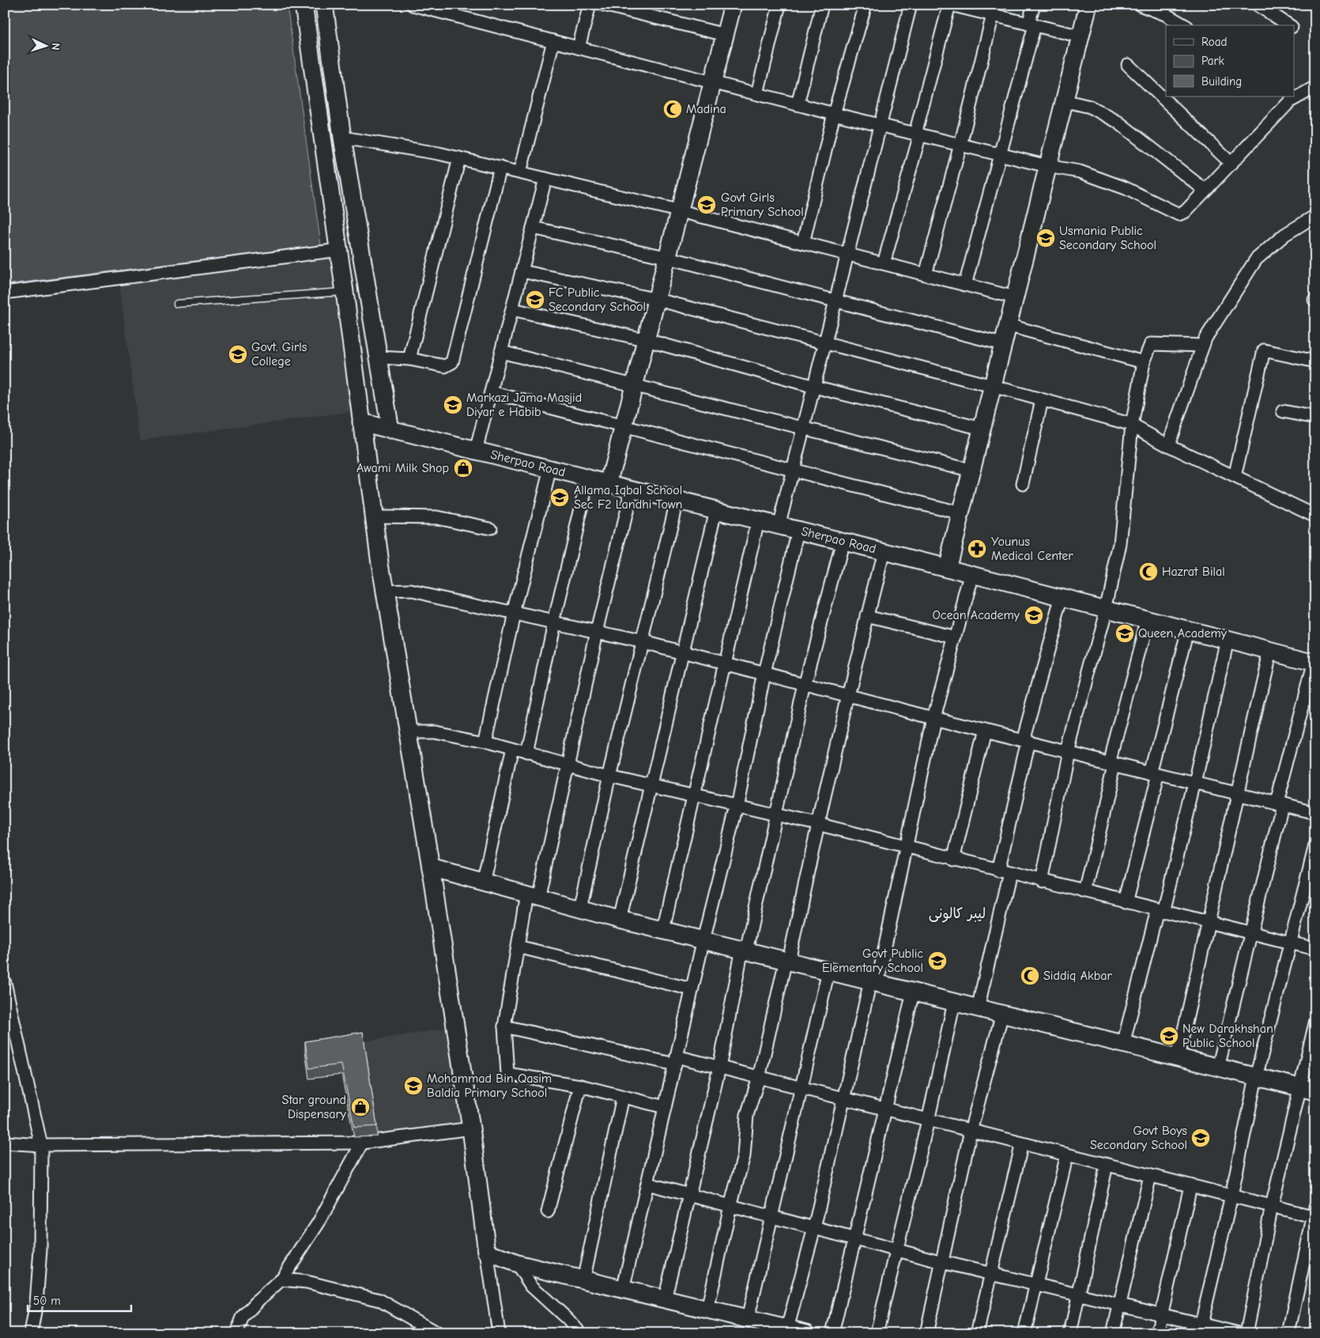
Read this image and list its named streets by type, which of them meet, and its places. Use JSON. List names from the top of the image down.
{
  "streets": {
    "street": ["Sherpao Road"]
  },
  "districts": ["لیبر کالونی"],
  "places": {
    "mosque": ["Madina", "Hazrat Bilal", "Siddiq Akbar"],
    "school or university": [
      "Govt Girls Primary School",
      "Usmania Public Secondary School",
      "FC Public Secondary School",
      "Govt. Girls College",
      "Markazi Jama Masjid Diyar e Habib",
      "Allama Iqbal School Sec F2 Landhi Town",
      "Ocean Academy",
      "Queen Academy",
      "Govt Public Elementary School",
      "New Darakhshan Public School",
      "Mohammad Bin Qasim Baldia Primary School",
      "Govt Boys Secondary School"
    ],
    "shop": ["Awami Milk Shop", "Star ground Dispensary"],
    "pharmacy": ["Younus Medical Center"]
  },
  "legend": ["Road", "Park", "Building"],
  "scale_bar": "50 m",
  "north": "right"
}
